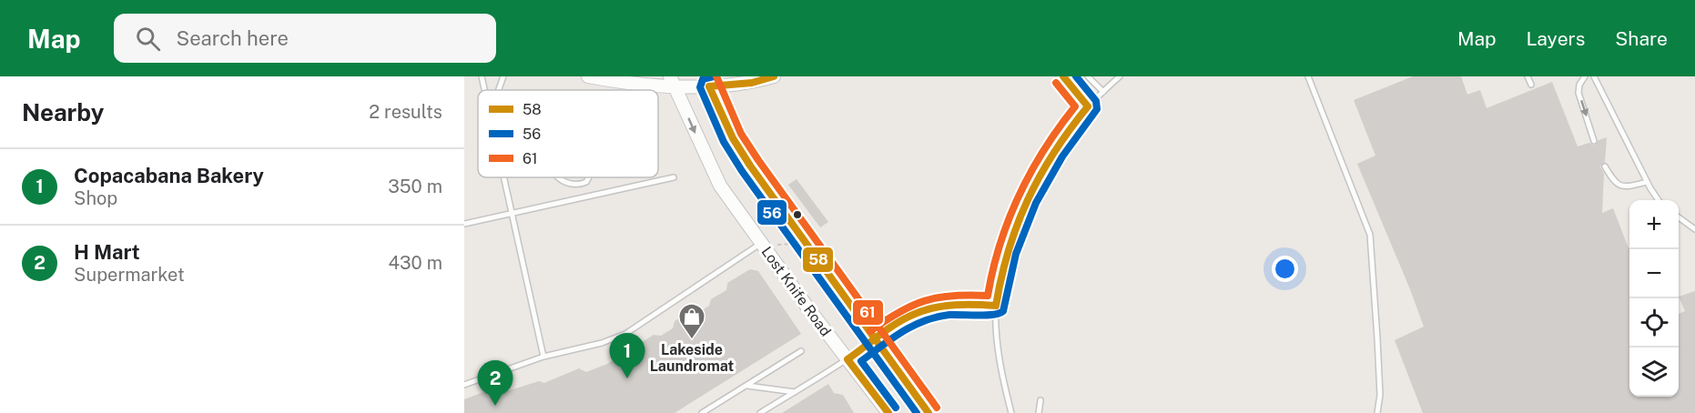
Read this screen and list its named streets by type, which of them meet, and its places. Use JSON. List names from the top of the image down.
{
  "streets": {
    "street": ["Lost Knife Road"]
  },
  "places": {
    "shop": ["Lakeside Laundromat"]
  },
  "lines": ["transit line 58", "transit line 56", "transit line 61"],
  "legend": ["58", "56", "61"],
  "page": {
    "header": "Map",
    "search": "Search here",
    "nav": ["Map", "Layers", "Share"],
    "heading": ["Nearby", "2 results"],
    "list": [
      {
        "mark": "1",
        "name": "Copacabana Bakery",
        "note": "Shop",
        "value": "350 m"
      },
      {
        "mark": "2",
        "name": "H Mart",
        "note": "Supermarket",
        "value": "430 m"
      }
    ],
    "map_buttons": ["+", "−"],
    "pins": ["1", "2"]
  }
}
